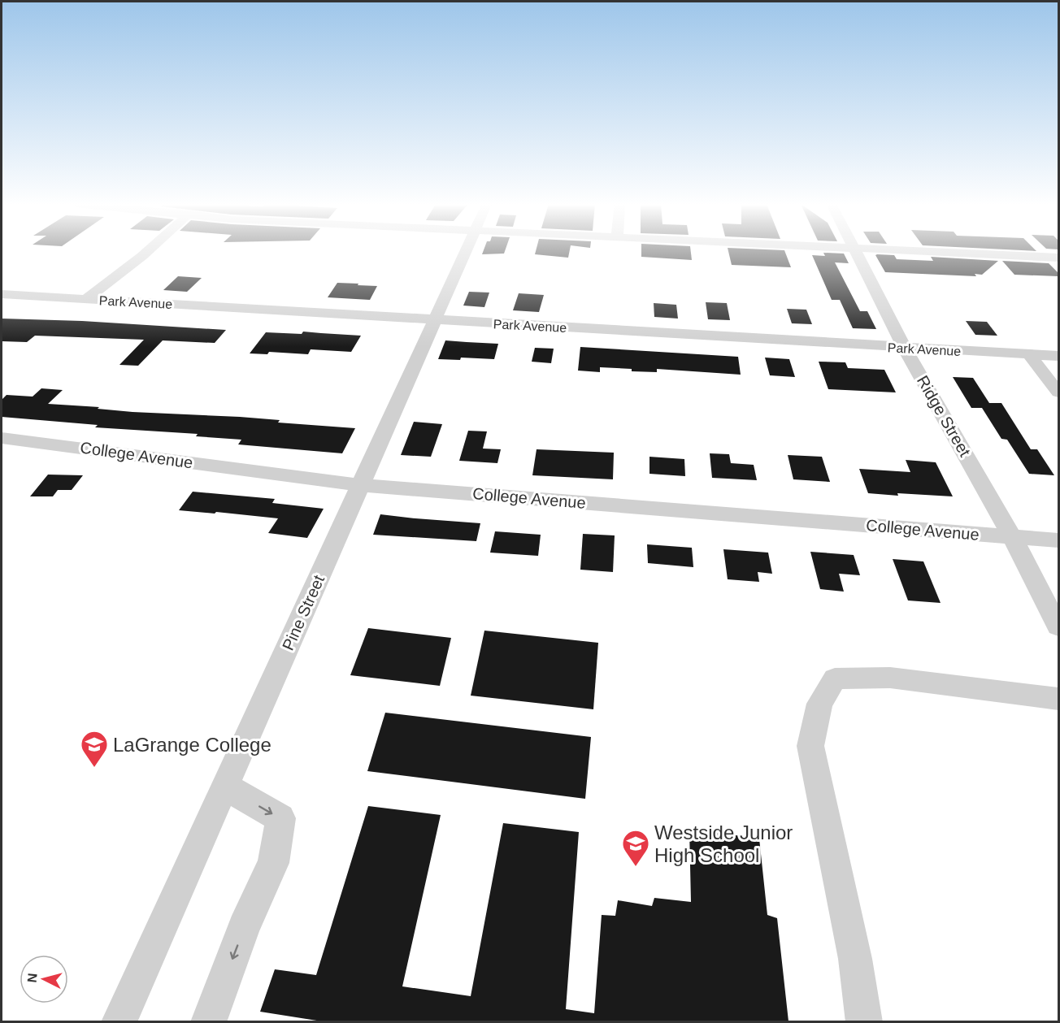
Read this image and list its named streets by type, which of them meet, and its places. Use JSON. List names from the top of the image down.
{
  "streets": {
    "street": [
      "Park Avenue",
      "Ridge Street",
      "College Avenue",
      "Pine Street"
    ]
  },
  "crossings": [
    ["Park Avenue", "Ridge Street"],
    ["Park Avenue", "Pine Street"],
    ["Ridge Street", "College Avenue"],
    ["College Avenue", "Pine Street"]
  ],
  "places": {
    "school or university": ["LaGrange College", "Westside Junior High School"]
  },
  "north": "left"
}
